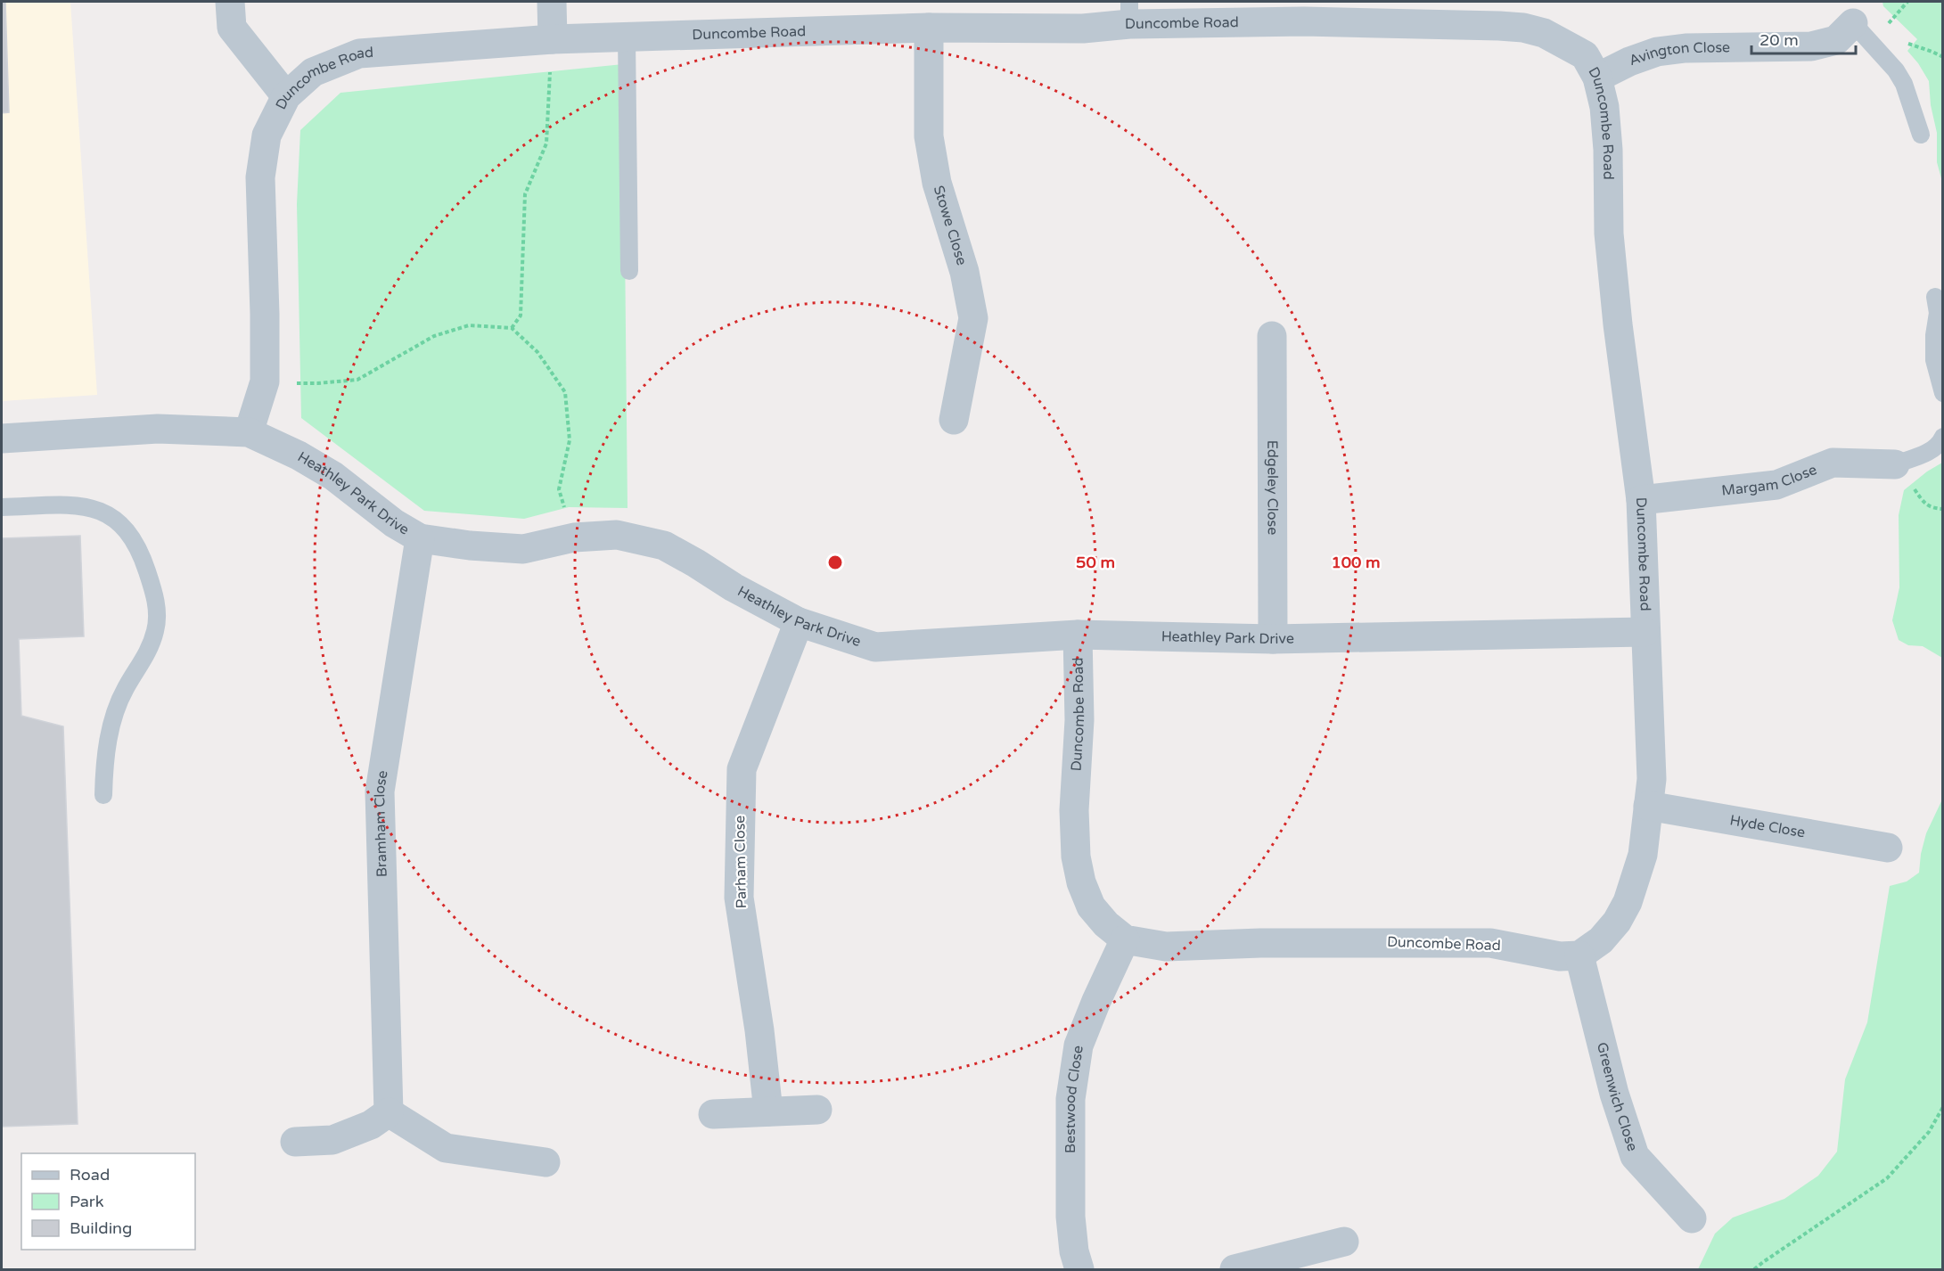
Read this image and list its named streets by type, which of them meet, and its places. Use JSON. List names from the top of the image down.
{
  "streets": {
    "street": [
      "Duncombe Road",
      "Avington Close",
      "Stowe Close",
      "Margam Close",
      "Edgeley Close",
      "Heathley Park Drive",
      "Bramham Close",
      "Hyde Close",
      "Parham Close",
      "Greenwich Close",
      "Bestwood Close"
    ]
  },
  "crossings": [
    ["Duncombe Road", "Avington Close"],
    ["Duncombe Road", "Stowe Close"],
    ["Duncombe Road", "Margam Close"],
    ["Duncombe Road", "Heathley Park Drive"],
    ["Duncombe Road", "Hyde Close"],
    ["Duncombe Road", "Greenwich Close"],
    ["Duncombe Road", "Bestwood Close"],
    ["Edgeley Close", "Heathley Park Drive"],
    ["Heathley Park Drive", "Bramham Close"],
    ["Heathley Park Drive", "Parham Close"]
  ],
  "legend": ["Road", "Park", "Building"],
  "scale_bar": "20 m",
  "rings": ["50 m", "100 m"]
}
